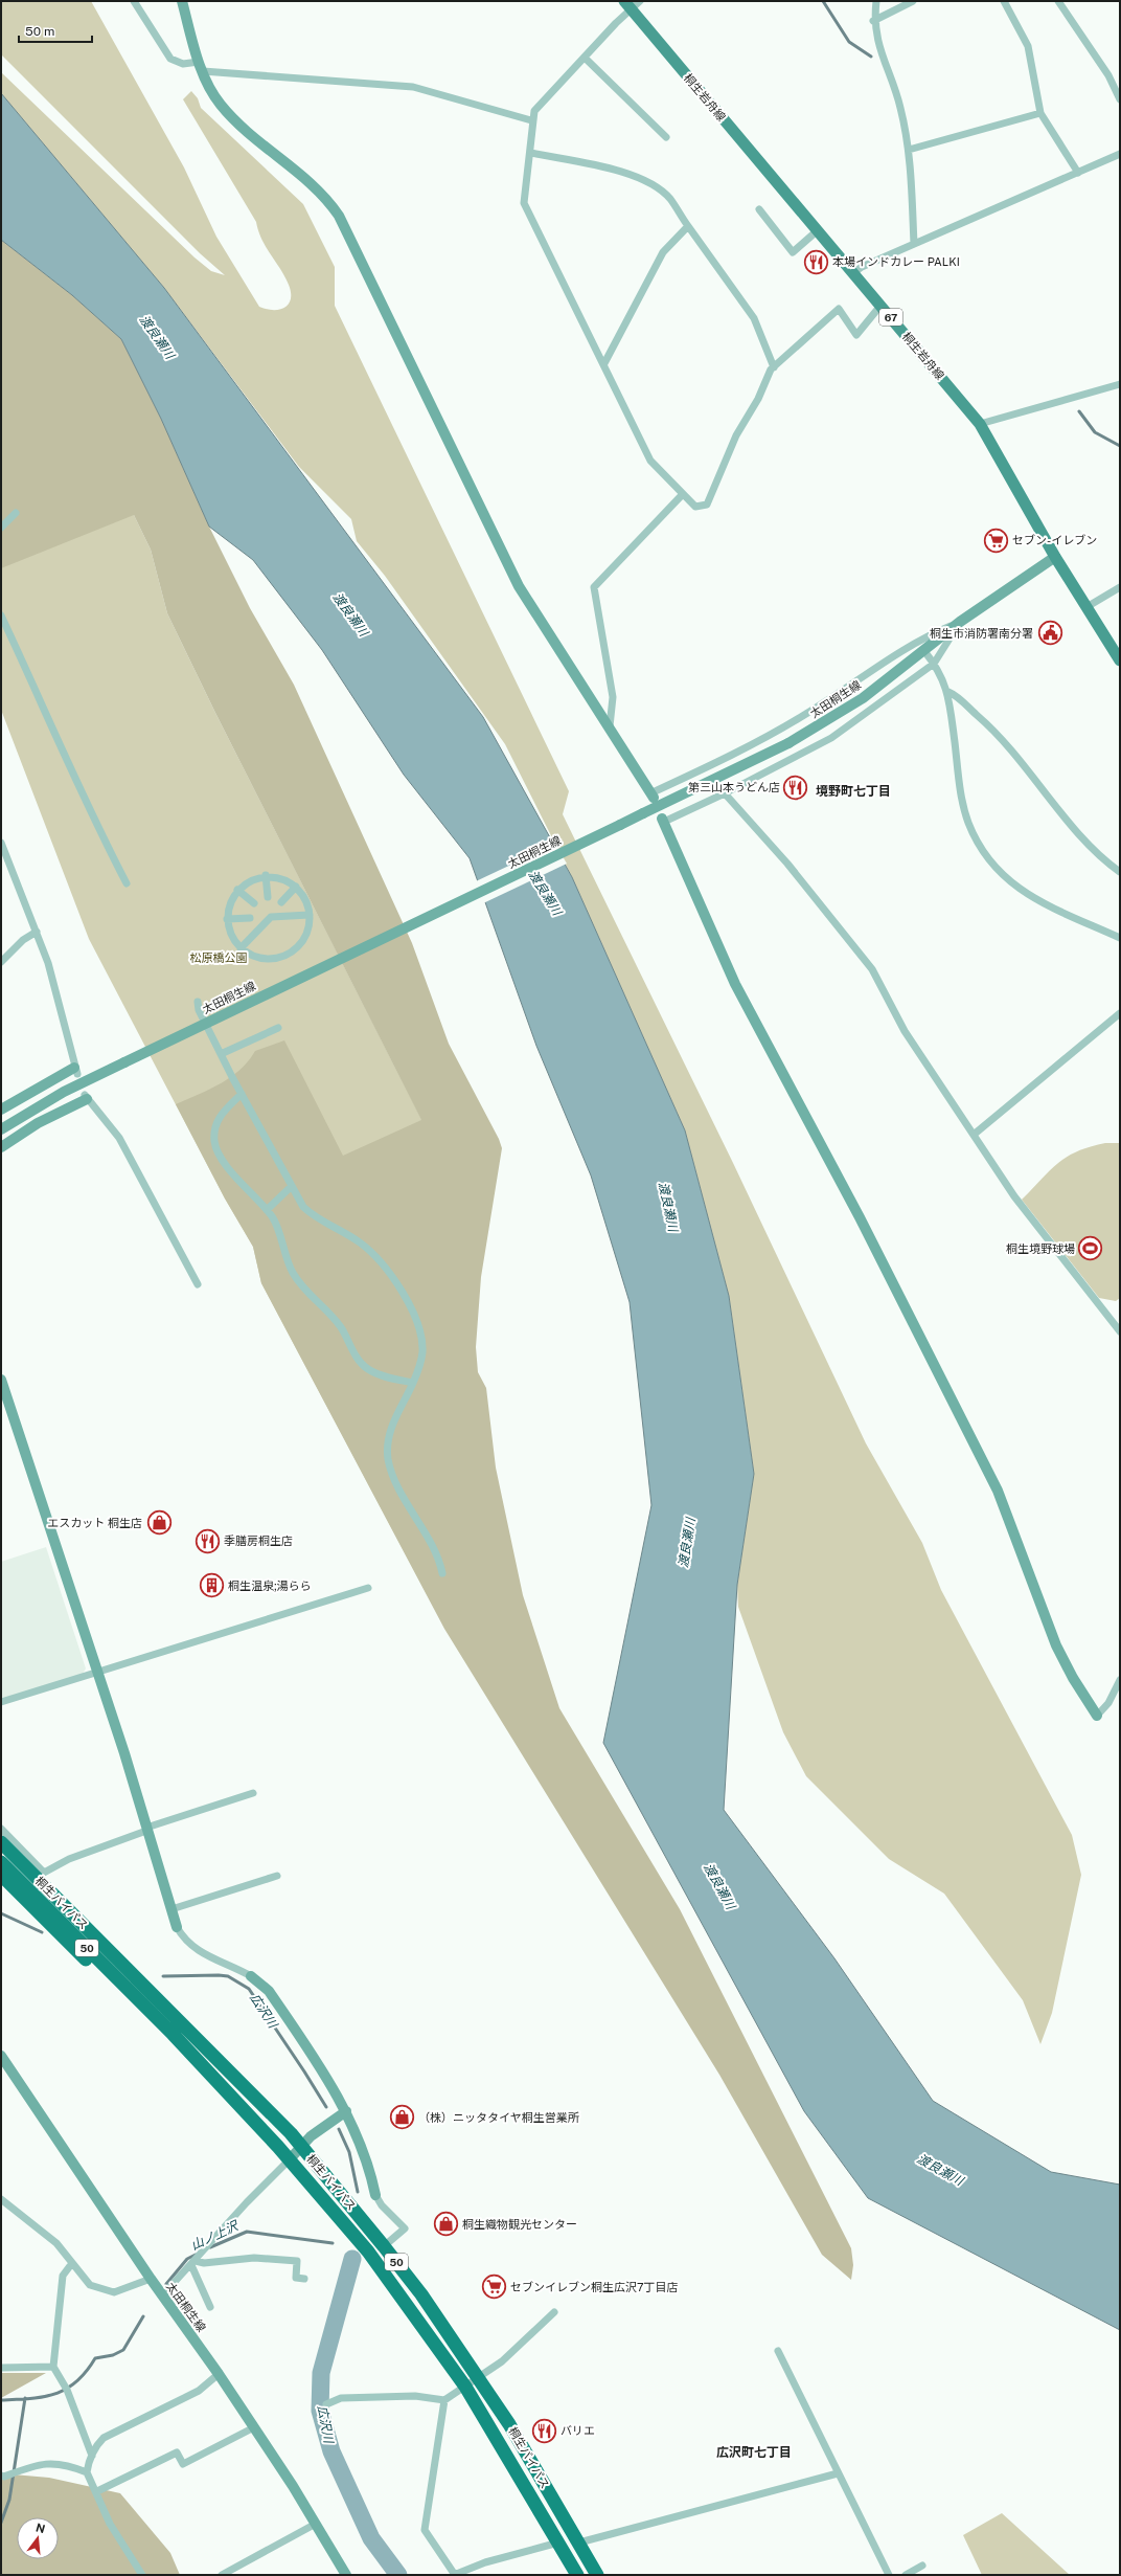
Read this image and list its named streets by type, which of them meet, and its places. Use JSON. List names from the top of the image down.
{
  "streets": {
    "highway": ["桐生バイパス", "50"],
    "main road": ["桐生岩舟線", "67"],
    "street": ["太田桐生線"]
  },
  "crossings": [
    ["桐生岩舟線", "太田桐生線"],
    ["桐生バイパス", "50"]
  ],
  "districts": ["境野町七丁目", "広沢町七丁目"],
  "water": ["渡良瀬川", "広沢川", "山ノ上沢"],
  "parks": ["松原橋公園"],
  "places": {
    "restaurant": [
      "本場インドカレー PALKI",
      "第三山本うどん店",
      "季膳房桐生店",
      "バリエ"
    ],
    "supermarket": ["セブン-イレブン", "セブンイレブン桐生広沢7丁目店"],
    "public building": ["桐生市消防署南分署"],
    "sports": ["桐生境野球場"],
    "shop": ["エスカット 桐生店", "（株）ニッタタイヤ桐生営業所", "桐生織物観光センター"],
    "building": ["桐生温泉;湯らら"]
  },
  "scale_bar": "50 m",
  "north": "top"
}
